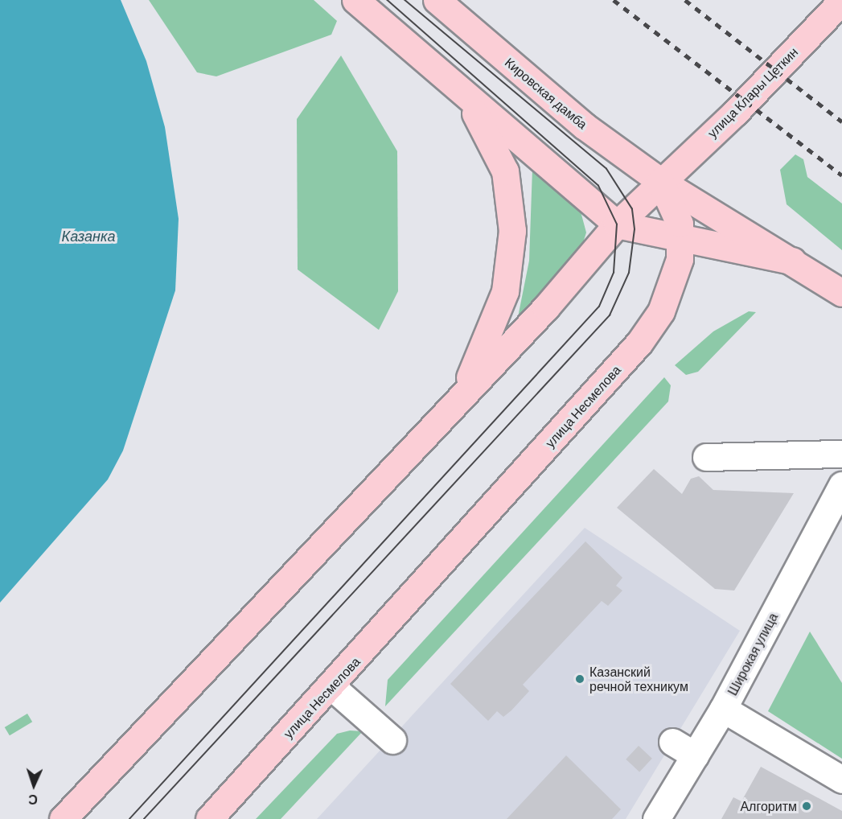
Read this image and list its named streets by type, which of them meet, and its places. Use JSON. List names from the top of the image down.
{
  "streets": {
    "main road": ["улица Клары Цеткин", "Кировская дамба", "улица Несмелова"],
    "street": ["Широкая улица"]
  },
  "crossings": [
    ["улица Клары Цеткин", "Кировская дамба"],
    ["улица Клары Цеткин", "улица Несмелова"],
    ["Кировская дамба", "улица Несмелова"]
  ],
  "water": ["Казанка"],
  "places": ["Казанский речной техникум", "Алгоритм"],
  "north": "bottom"
}
